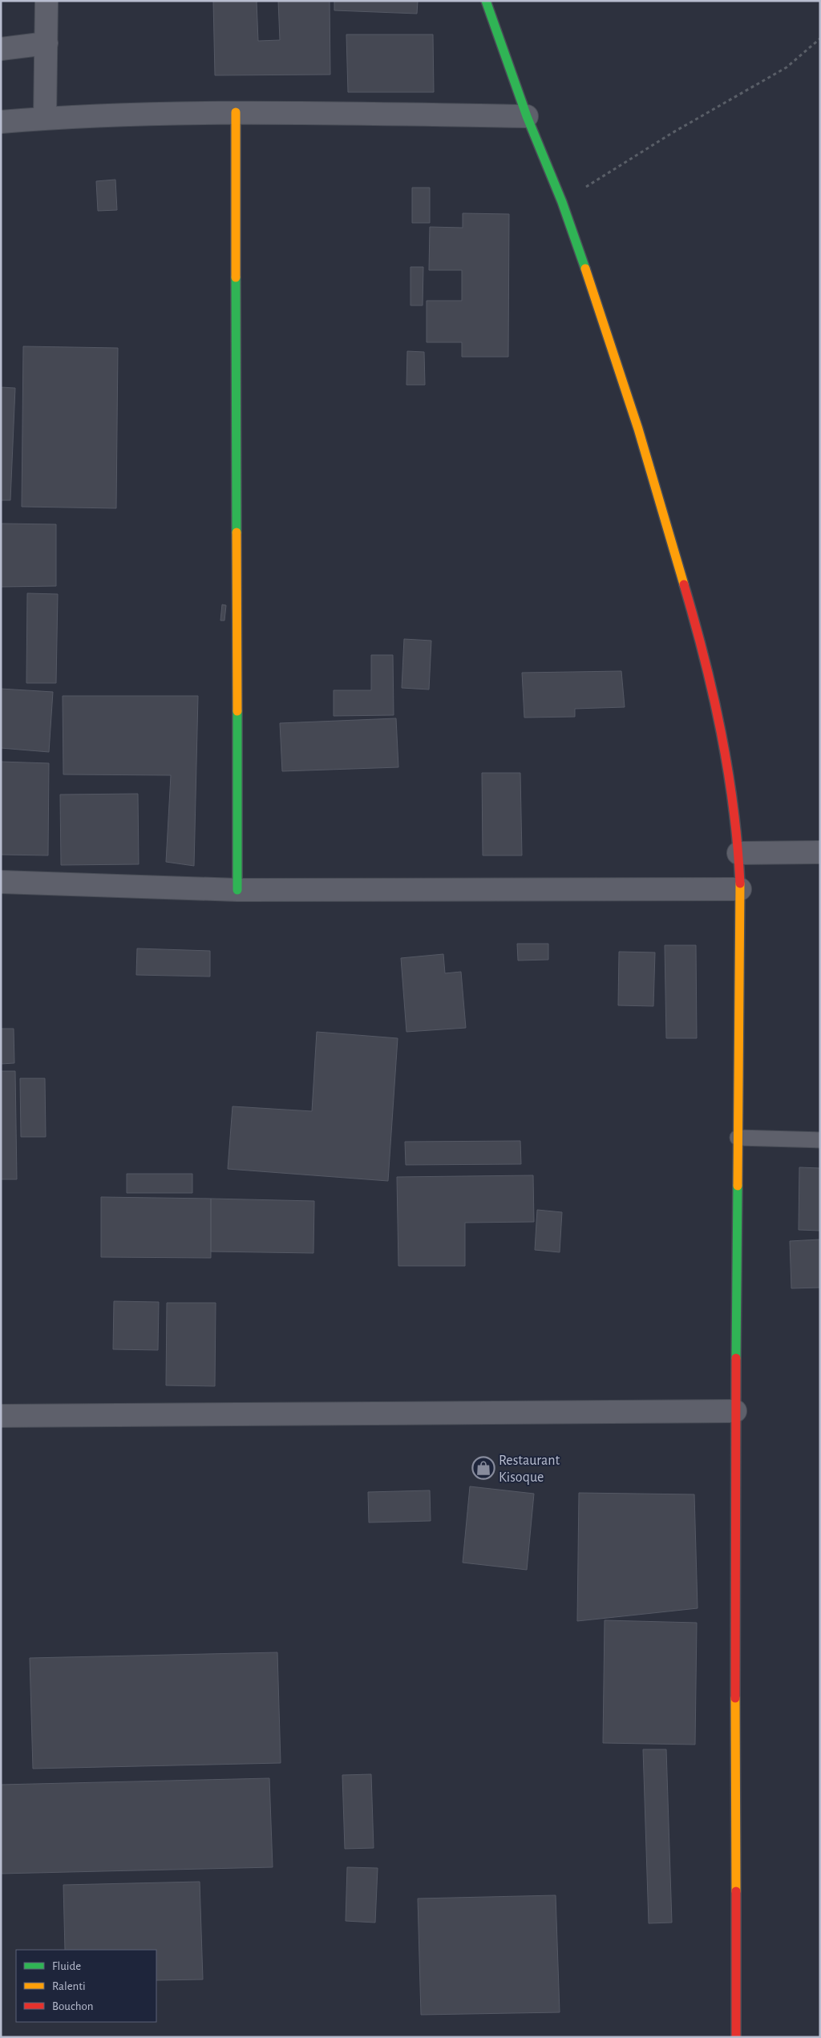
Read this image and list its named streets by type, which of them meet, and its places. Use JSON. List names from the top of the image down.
{
  "places": {
    "shop": ["Restaurant Kisoque"]
  },
  "legend": ["Fluide", "Ralenti", "Bouchon"]
}
